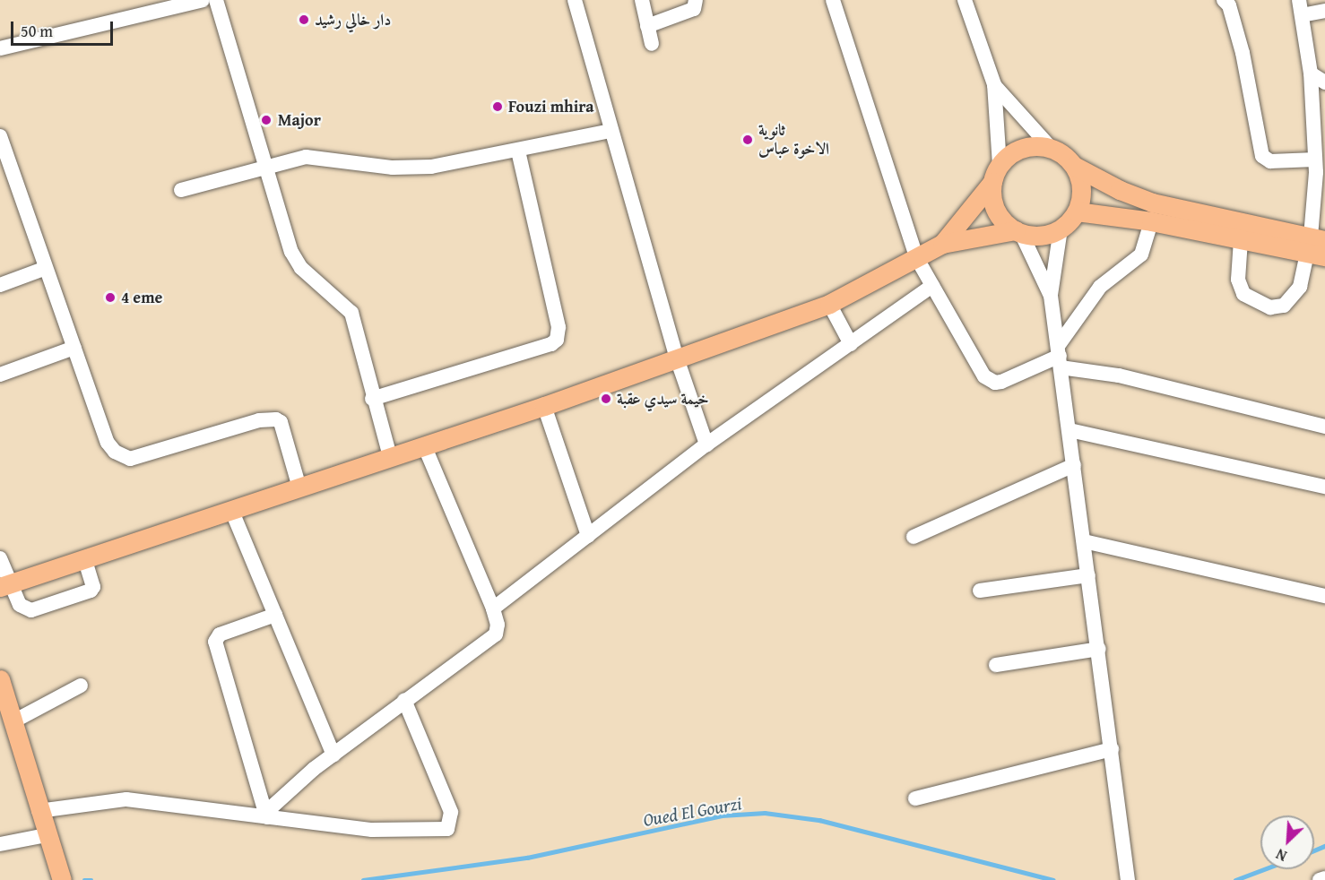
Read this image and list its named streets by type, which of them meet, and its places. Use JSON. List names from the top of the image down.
{
  "water": ["Oued El Gourzi"],
  "places": [
    "دار خالي رشيد",
    "Fouzi mhira",
    "Major",
    "ثانوية الاخوة عباس",
    "4 eme",
    "خيمة سيدي عقبة"
  ],
  "scale_bar": "50 m",
  "north": "bottom left"
}
